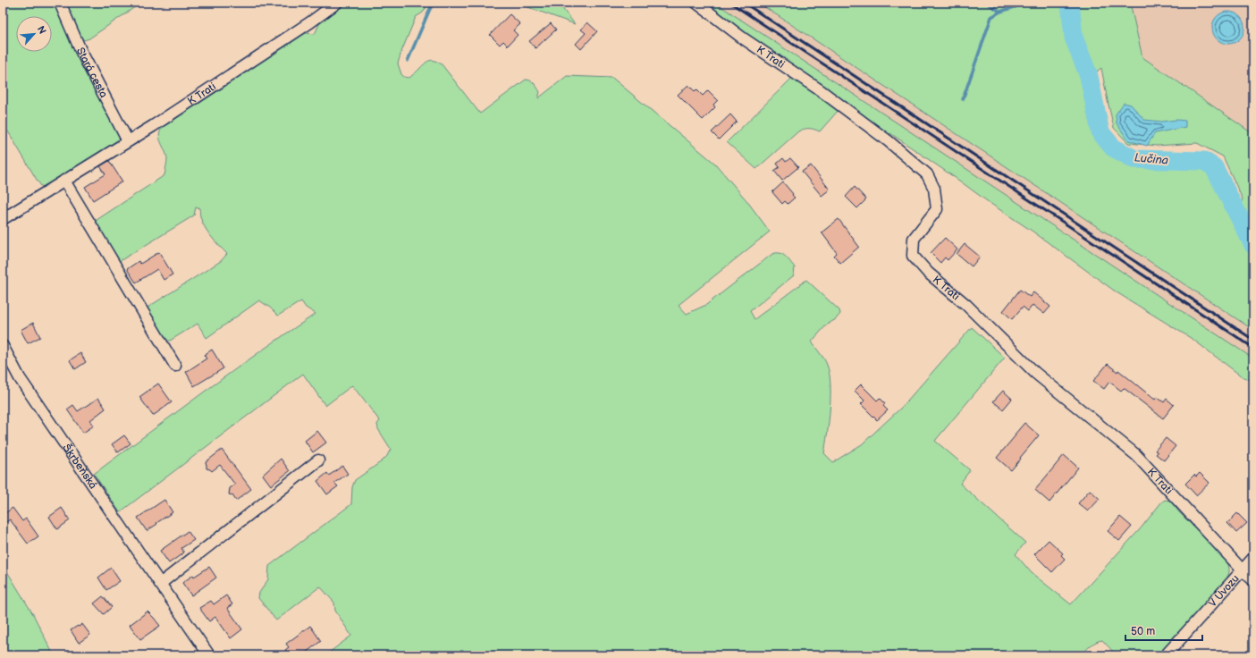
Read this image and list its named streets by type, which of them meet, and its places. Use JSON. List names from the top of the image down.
{
  "streets": {
    "street": [
      "K Trati",
      "Stará cesta",
      "Škrbeňská",
      "V Úvozu"
    ]
  },
  "crossings": [
    ["K Trati", "Stará cesta"],
    ["K Trati", "V Úvozu"]
  ],
  "water": ["Lučina"],
  "scale_bar": "50 m",
  "north": "top right"
}
